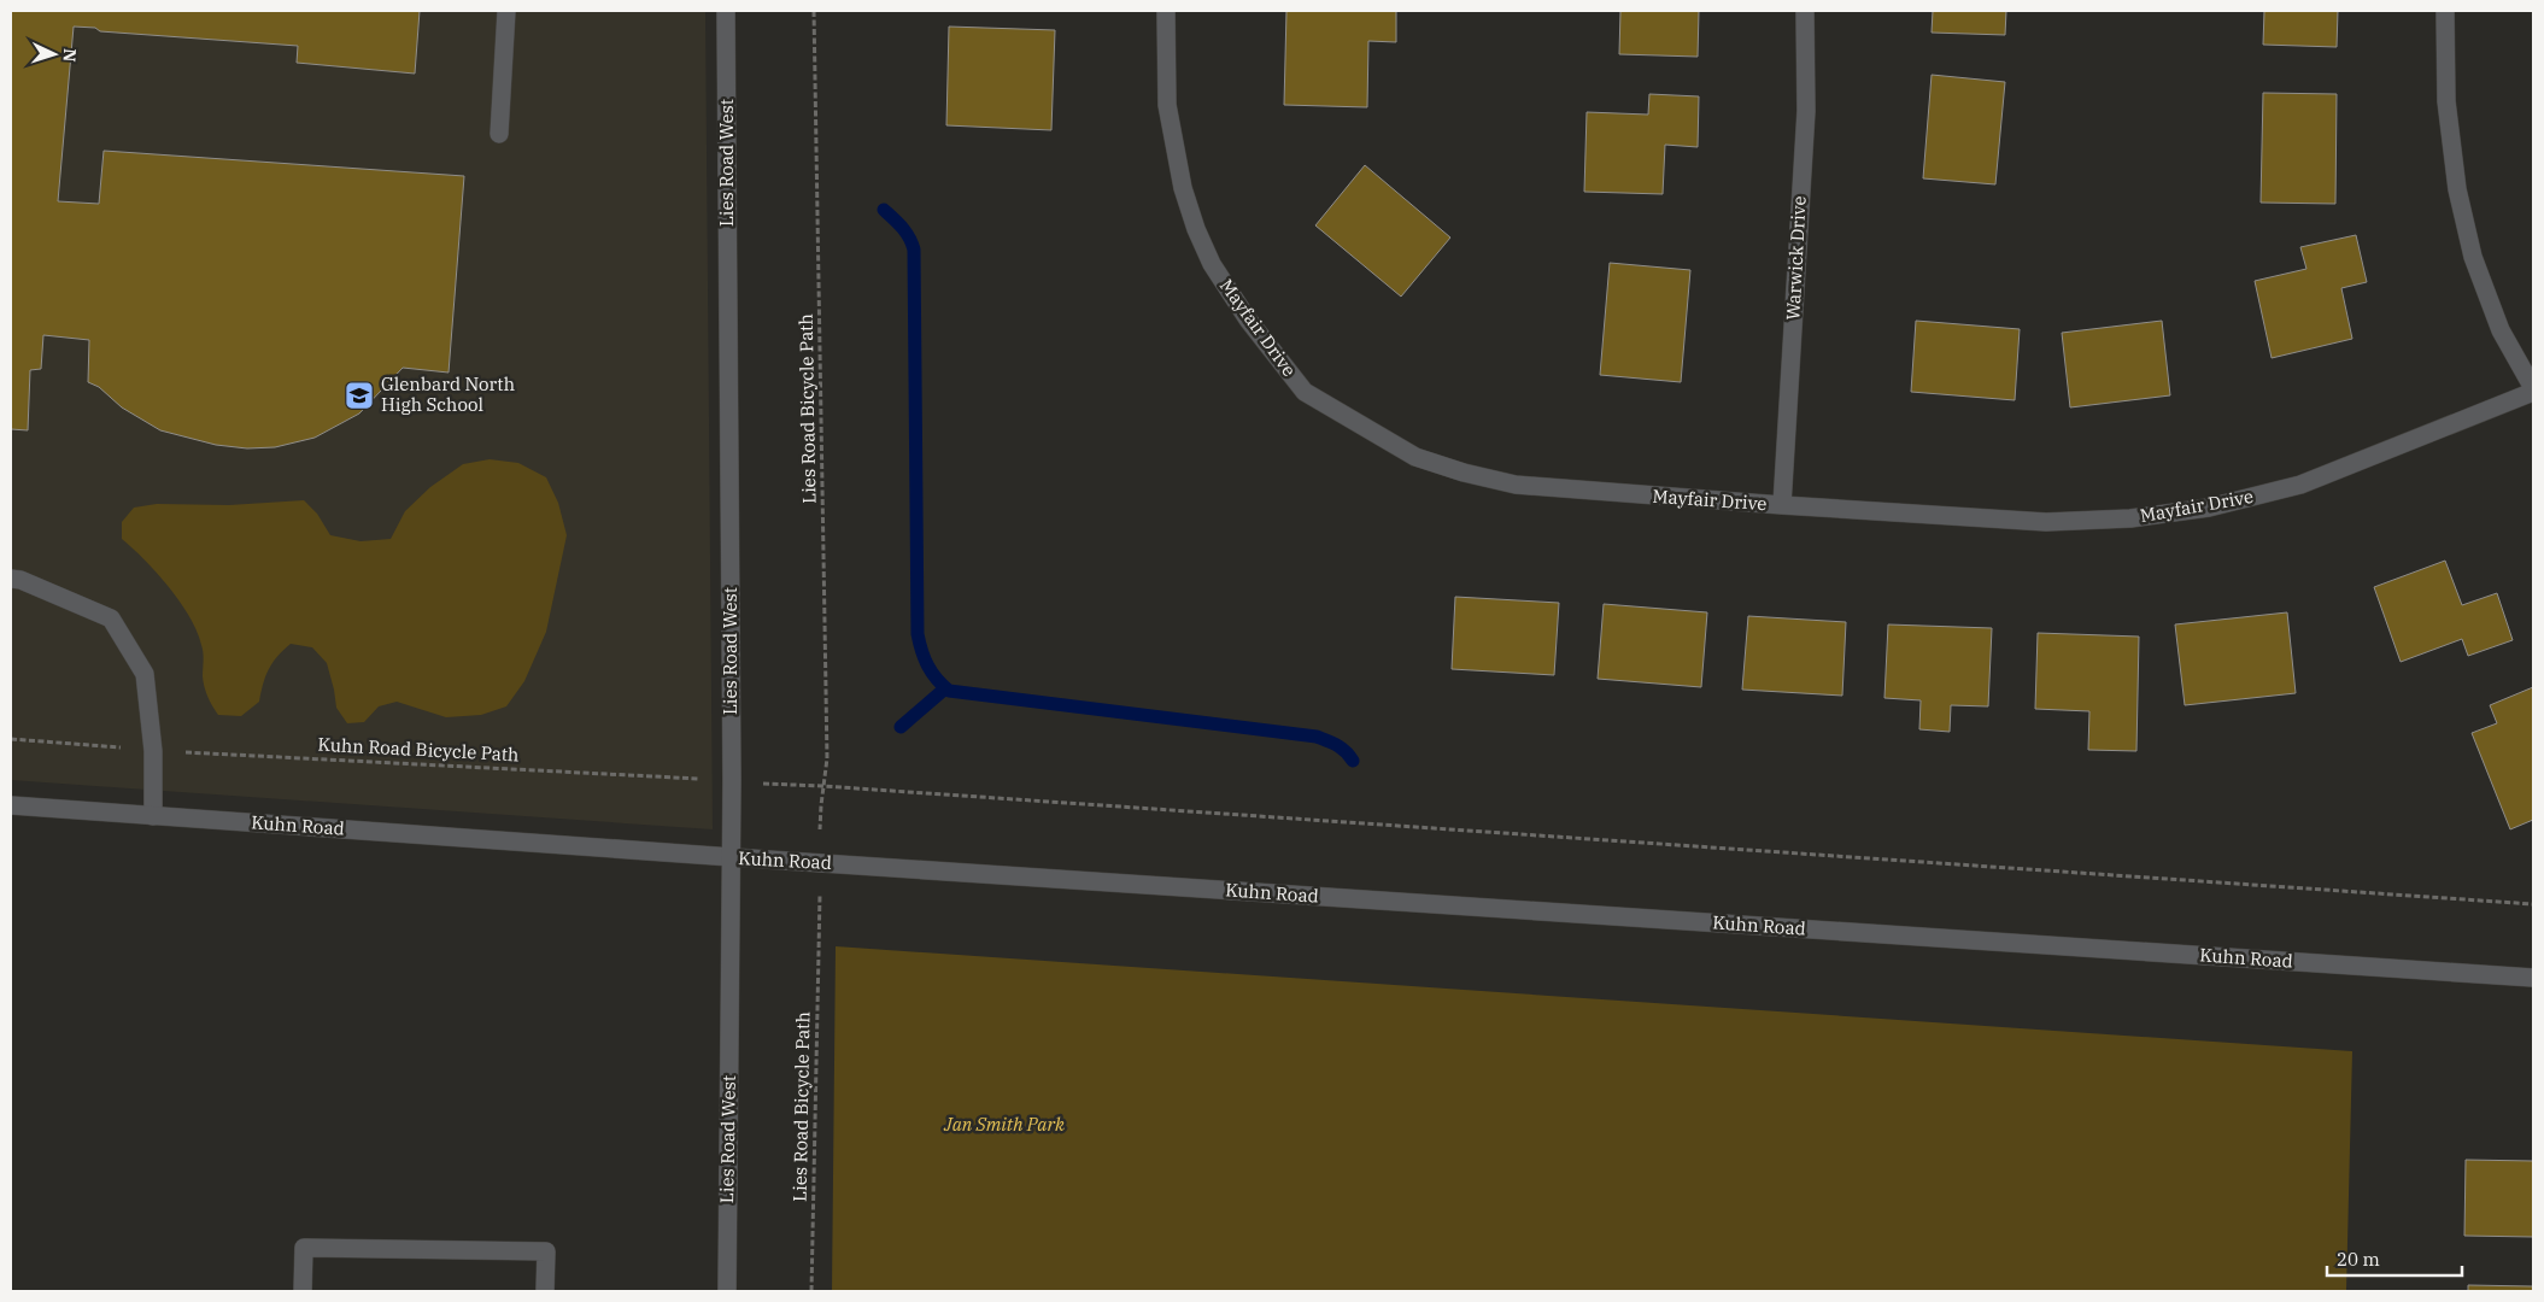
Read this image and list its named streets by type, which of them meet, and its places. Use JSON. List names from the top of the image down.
{
  "streets": {
    "street": [
      "Lies Road West",
      "Warwick Drive",
      "Mayfair Drive",
      "Kuhn Road"
    ],
    "path": ["Lies Road Bicycle Path", "Kuhn Road Bicycle Path"]
  },
  "crossings": [
    ["Lies Road West", "Kuhn Road"],
    ["Warwick Drive", "Mayfair Drive"]
  ],
  "parks": ["Jan Smith Park"],
  "places": {
    "school or university": ["Glenbard North High School"]
  },
  "scale_bar": "20 m",
  "north": "right"
}
